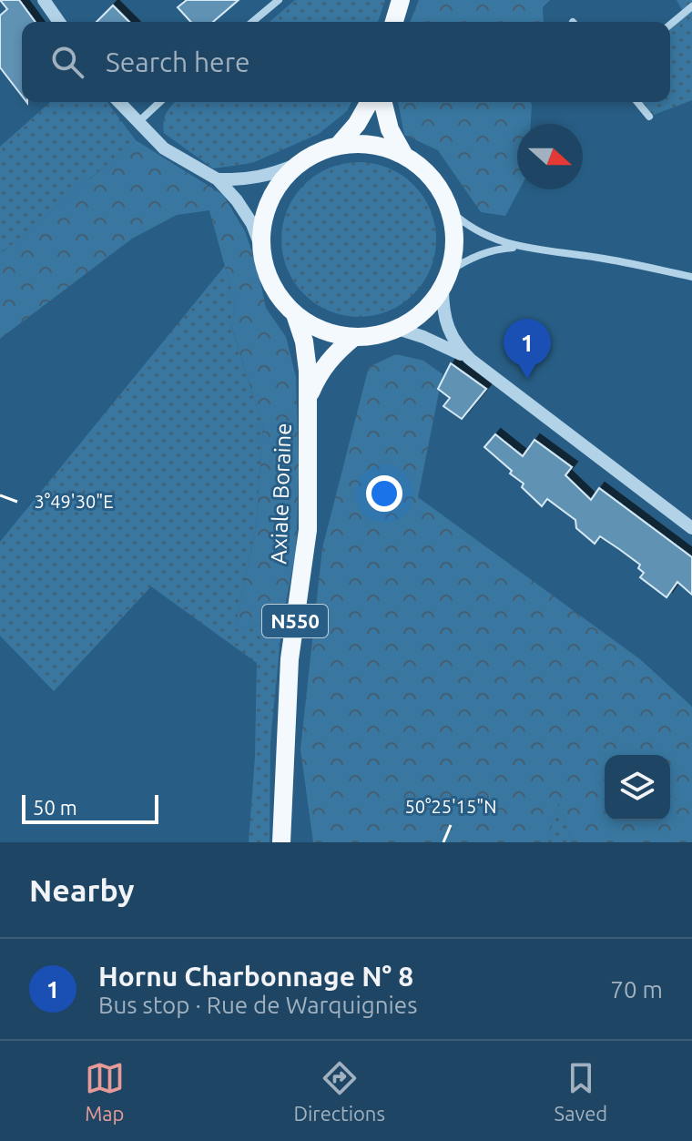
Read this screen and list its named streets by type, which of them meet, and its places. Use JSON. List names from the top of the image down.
{
  "streets": {
    "main road": ["Axiale Boraine", "N550"]
  },
  "scale_bar": "50 m",
  "north": "right",
  "page": {
    "search": "Search here",
    "pins": "1",
    "scale": "50 m",
    "heading": "Nearby",
    "list": [
      {
        "mark": "1",
        "name": "Hornu Charbonnage N° 8",
        "note": "Bus stop · Rue de Warquignies",
        "value": "70 m"
      }
    ],
    "nav": ["Map", "Directions", "Saved"]
  },
  "coordinates": ["3°49'30\"E", "50°25'15\"N"]
}
